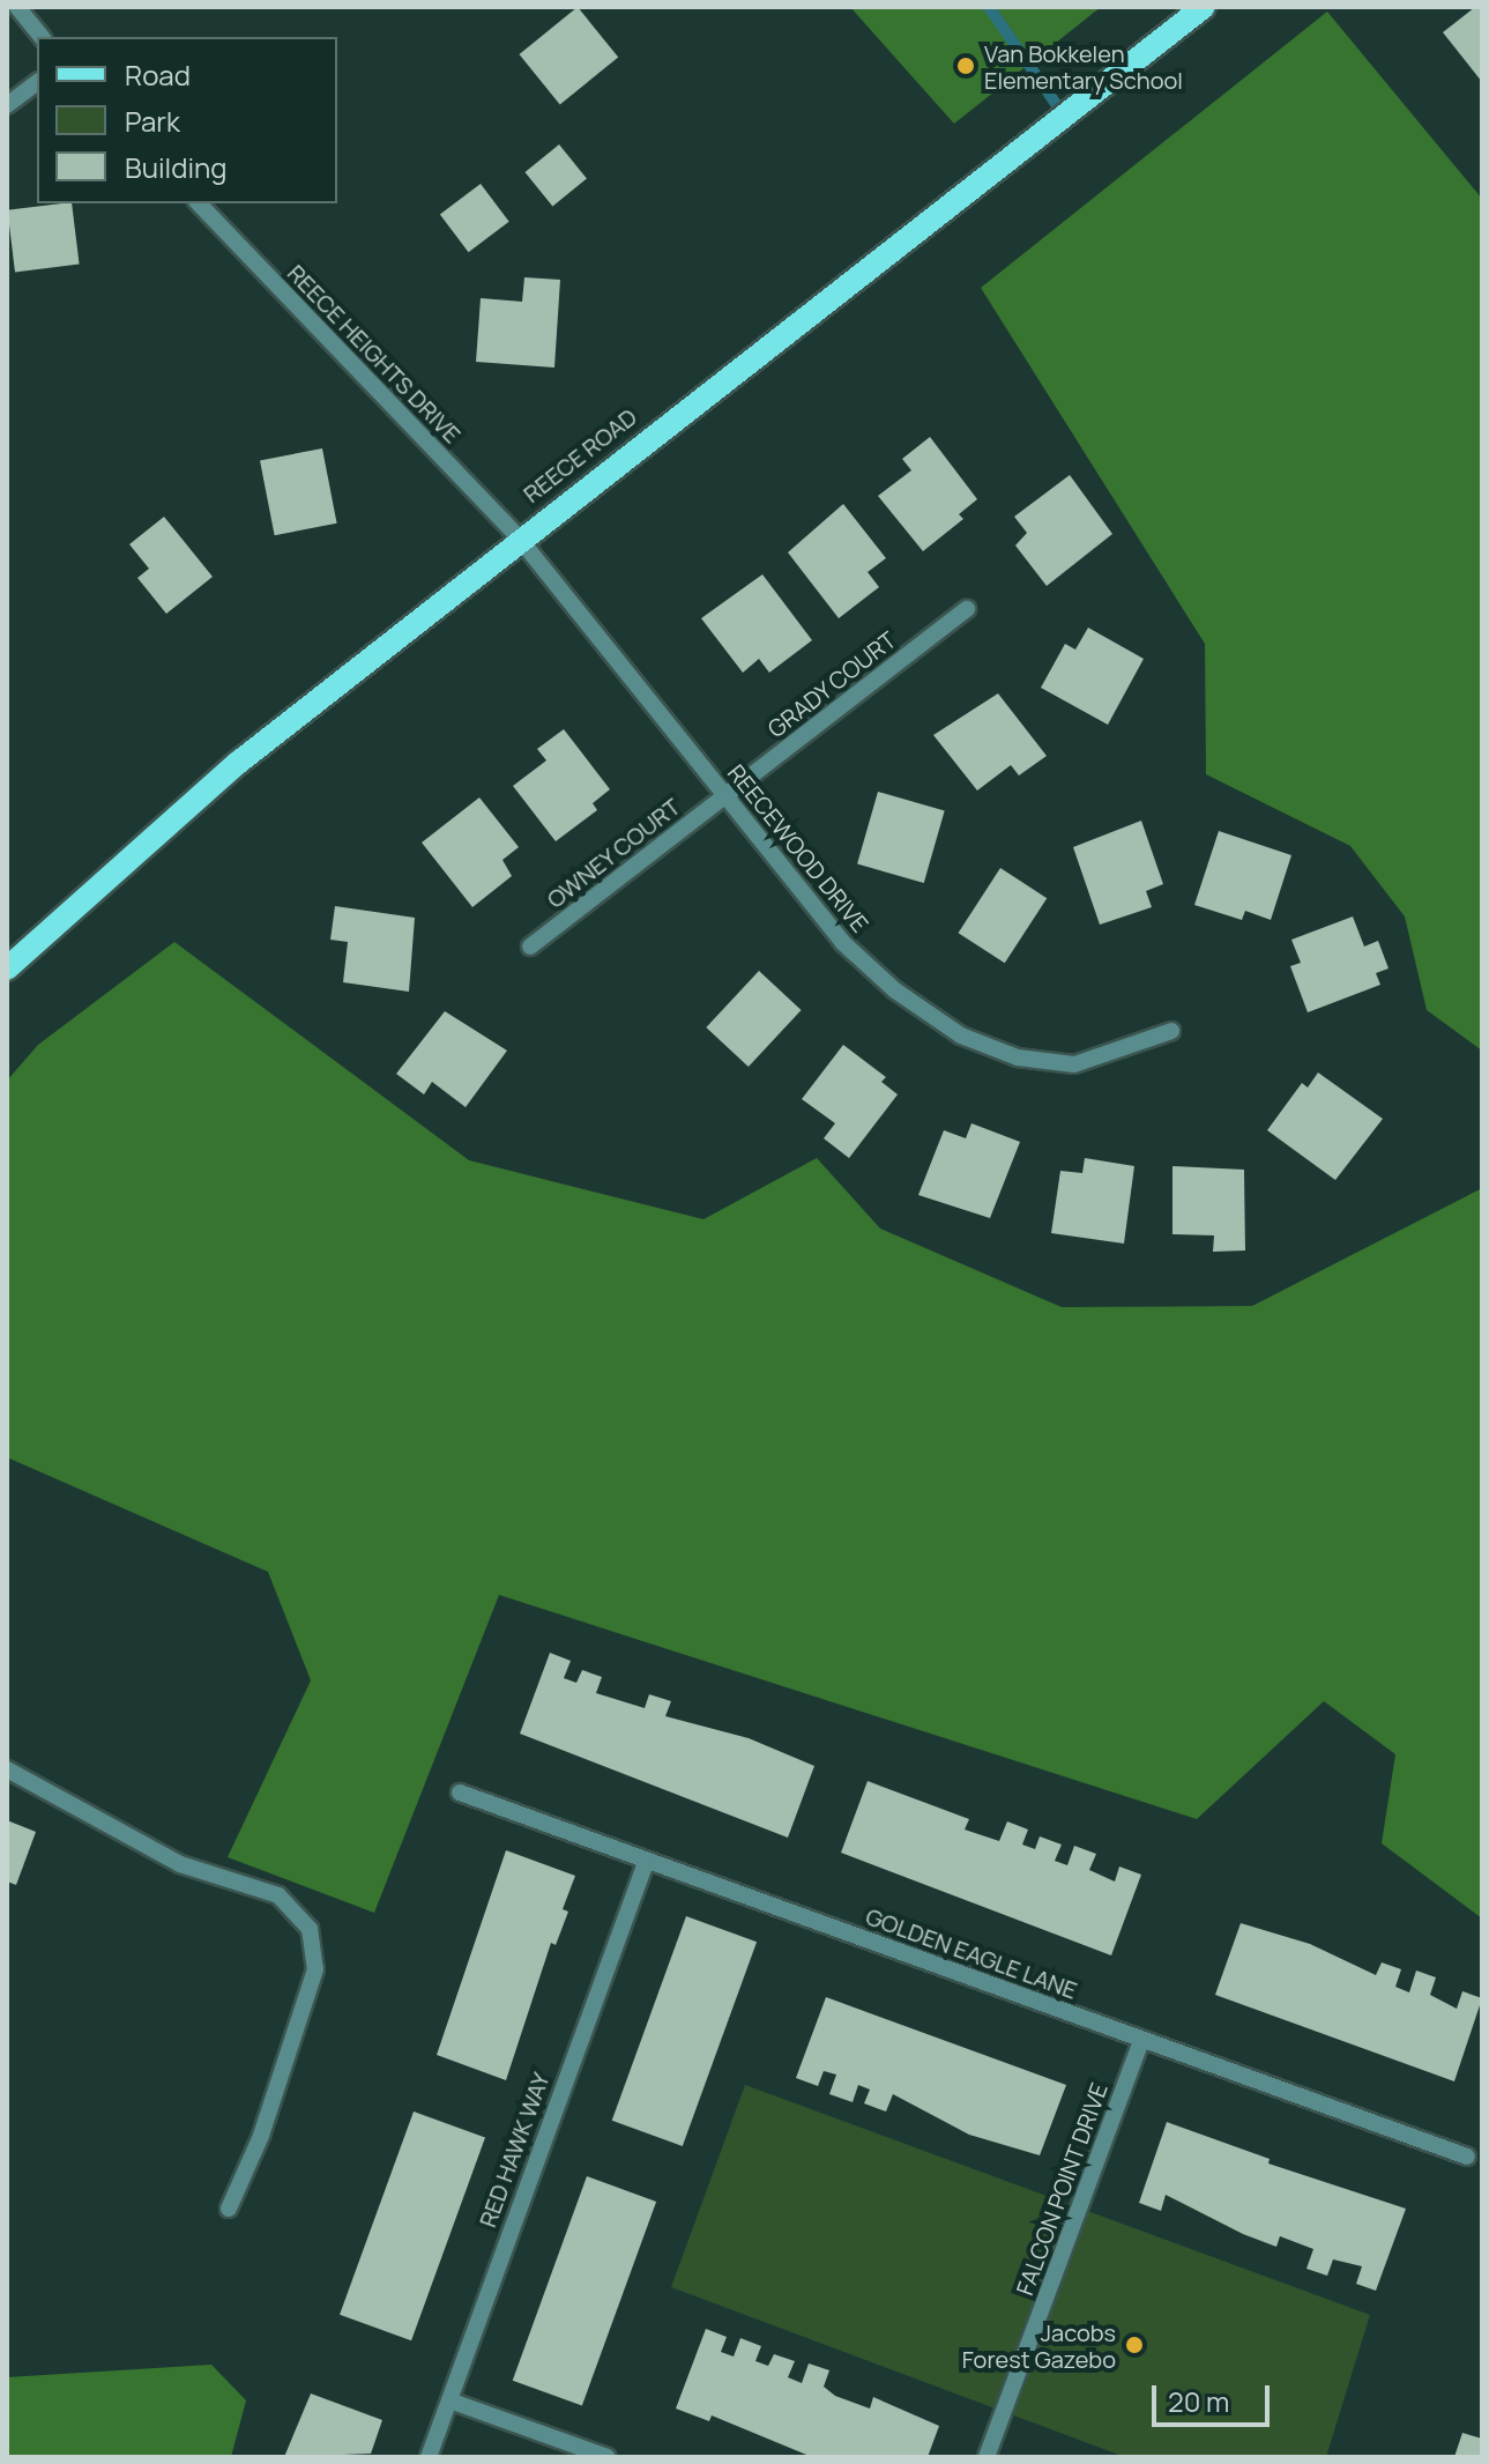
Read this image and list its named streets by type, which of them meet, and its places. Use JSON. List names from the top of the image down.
{
  "streets": {
    "main road": ["REECE ROAD"],
    "street": [
      "REECE HEIGHTS DRIVE",
      "GRADY COURT",
      "REECEWOOD DRIVE",
      "OWNEY COURT",
      "GOLDEN EAGLE LANE",
      "RED HAWK WAY",
      "FALCON POINT DRIVE"
    ]
  },
  "crossings": [
    ["REECE HEIGHTS DRIVE", "REECE ROAD"],
    ["REECE HEIGHTS DRIVE", "REECEWOOD DRIVE"],
    ["REECE ROAD", "REECEWOOD DRIVE"],
    ["GRADY COURT", "REECEWOOD DRIVE"],
    ["GRADY COURT", "OWNEY COURT"],
    ["REECEWOOD DRIVE", "OWNEY COURT"],
    ["GOLDEN EAGLE LANE", "RED HAWK WAY"],
    ["GOLDEN EAGLE LANE", "FALCON POINT DRIVE"]
  ],
  "places": ["Van Bokkelen Elementary School", "Jacobs Forest Gazebo"],
  "legend": ["Road", "Park", "Building"],
  "scale_bar": "20 m"
}
